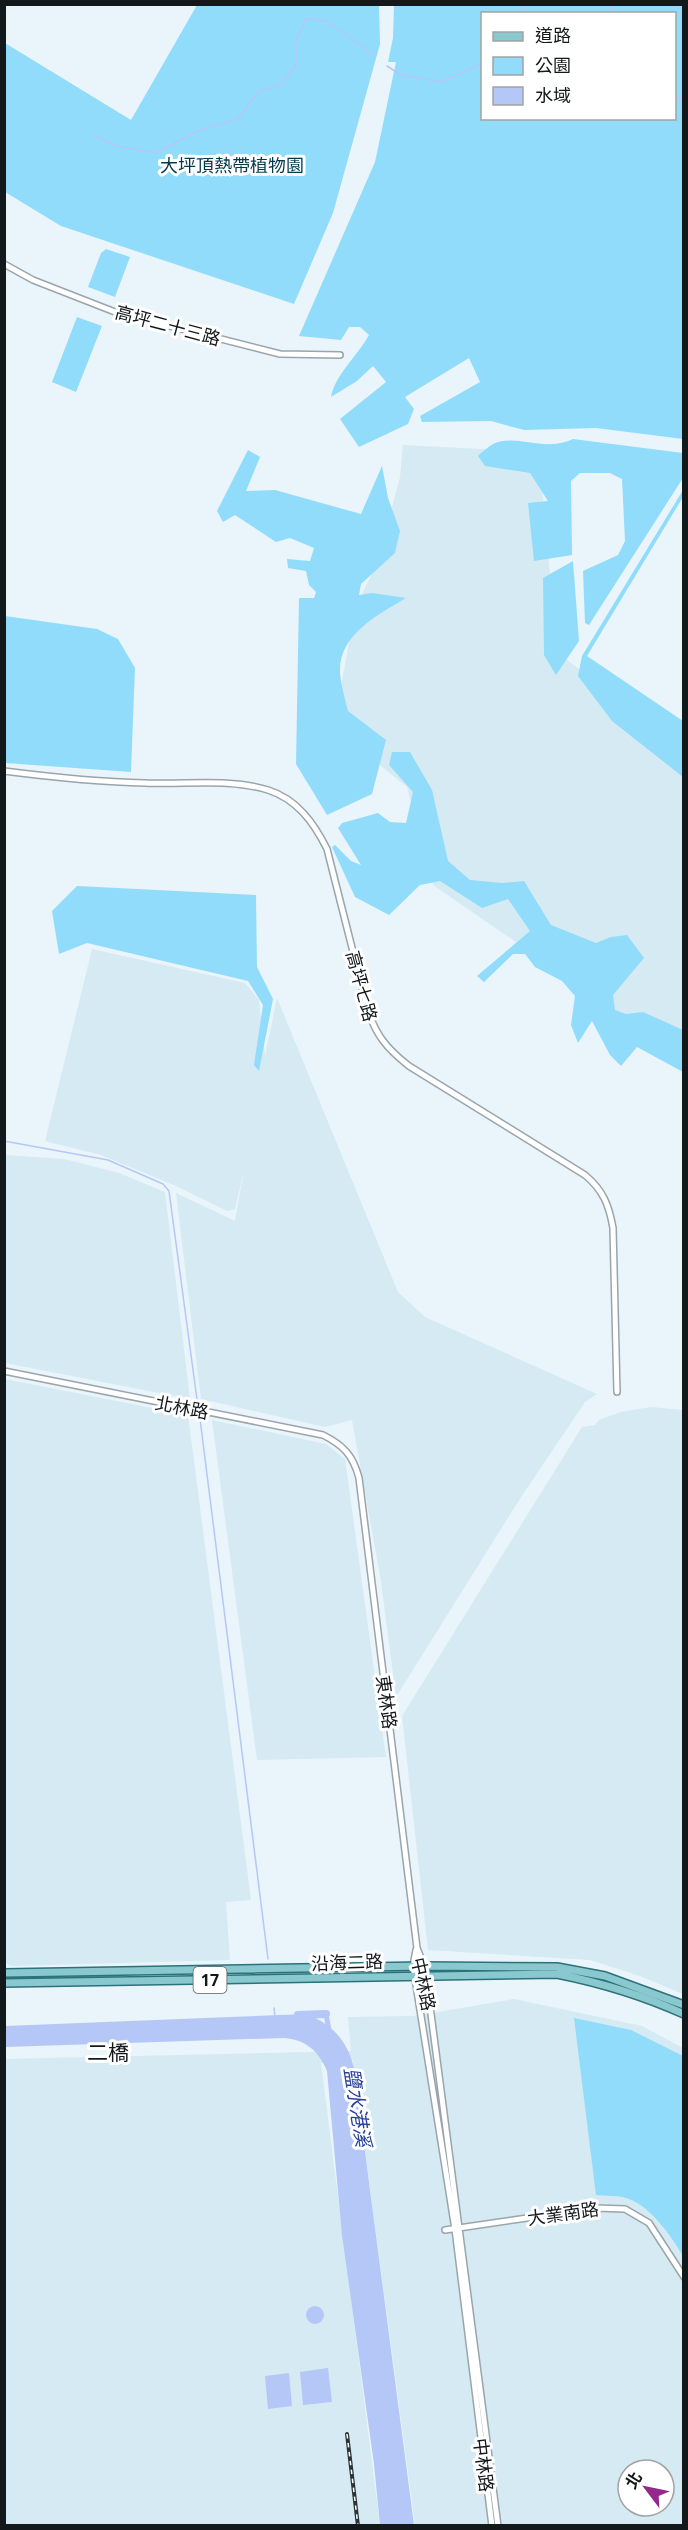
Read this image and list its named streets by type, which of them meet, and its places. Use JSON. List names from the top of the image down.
{
  "streets": {
    "main road": ["沿海二路", "17"],
    "street": [
      "高坪二十三路",
      "高坪七路",
      "北林路",
      "東林路",
      "中林路",
      "大業南路"
    ]
  },
  "crossings": [
    ["北林路", "東林路"],
    ["東林路", "中林路"],
    ["沿海二路", "中林路"],
    ["中林路", "大業南路"]
  ],
  "districts": ["二橋"],
  "water": ["鹽水港溪"],
  "parks": ["大坪頂熱帶植物園"],
  "legend": ["道路", "公園", "水域"],
  "north": "top left"
}
